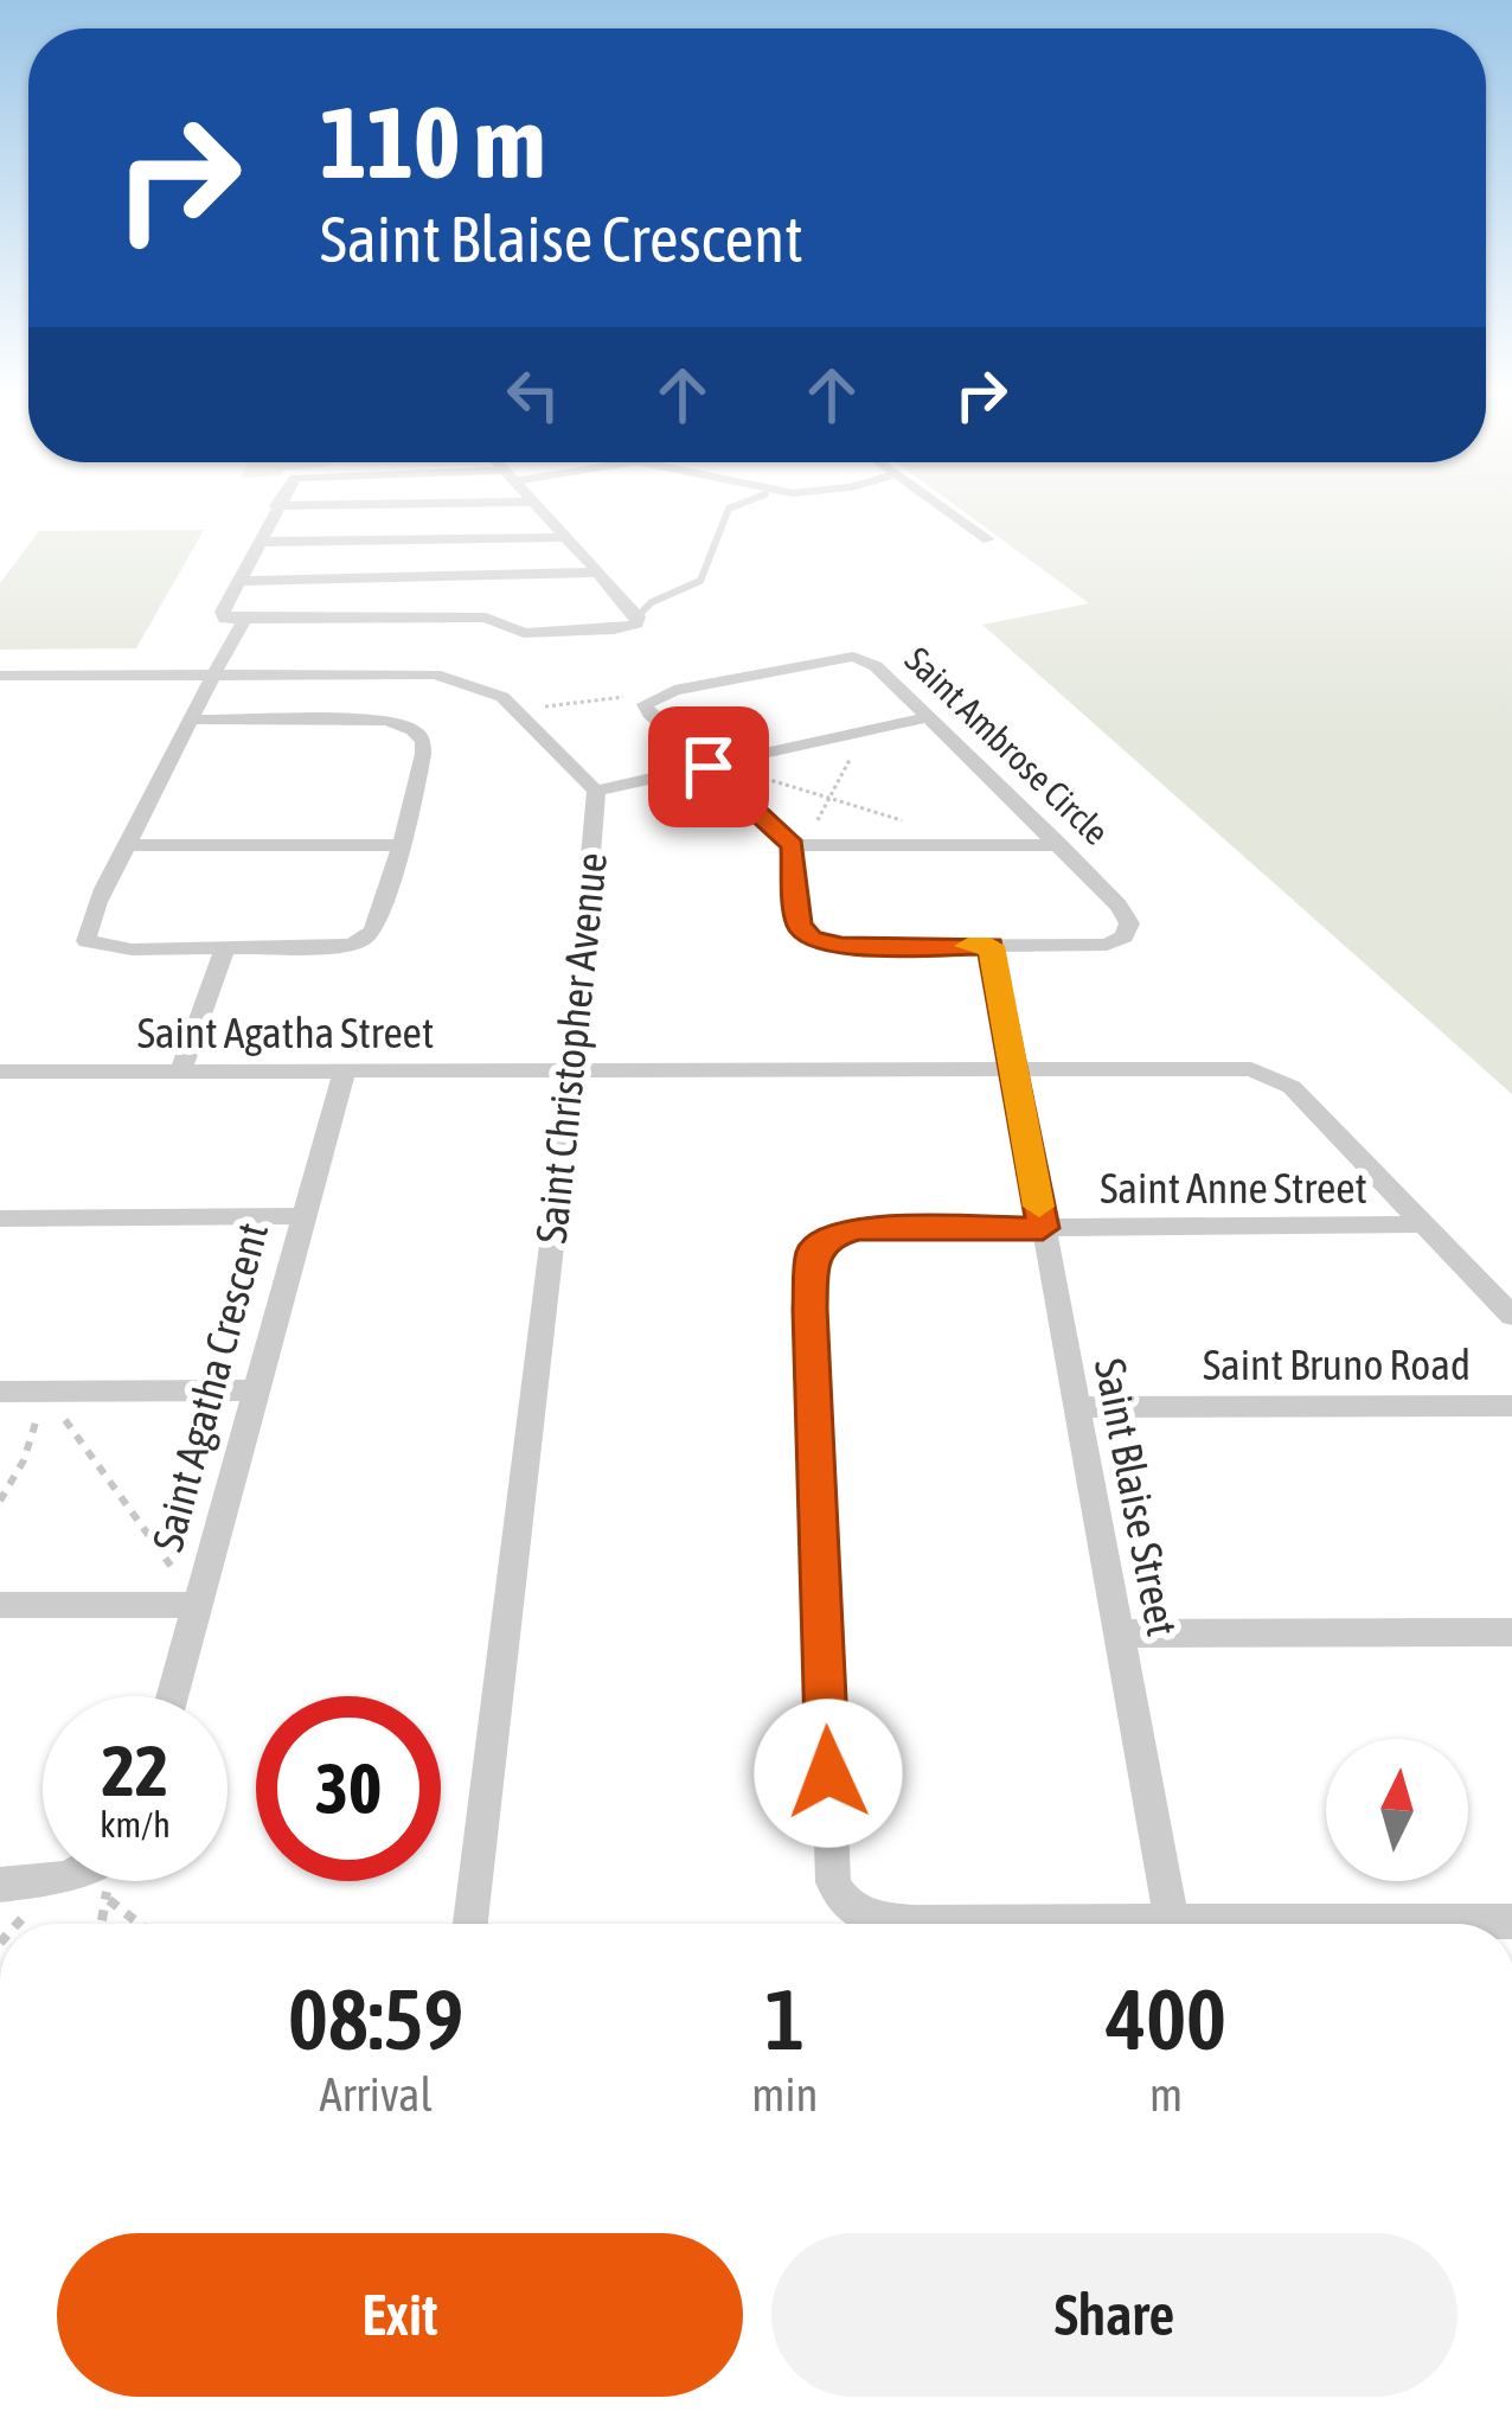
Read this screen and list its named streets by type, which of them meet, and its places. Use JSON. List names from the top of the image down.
{
  "streets": {
    "street": [
      "Saint Ambrose Circle",
      "Saint Agatha Street",
      "Saint Christopher Avenue",
      "Saint Anne Street",
      "Saint Bruno Road",
      "Saint Agatha Crescent",
      "Saint Blaise Street"
    ]
  },
  "crossings": [
    ["Saint Agatha Street", "Saint Christopher Avenue"],
    ["Saint Agatha Street", "Saint Anne Street"],
    ["Saint Agatha Street", "Saint Agatha Crescent"],
    ["Saint Agatha Street", "Saint Blaise Street"],
    ["Saint Anne Street", "Saint Blaise Street"],
    ["Saint Bruno Road", "Saint Blaise Street"]
  ],
  "north": "top",
  "page": {
    "turn": ["110 m", "Saint Blaise Crescent"],
    "speed": "22 km/h",
    "limit": "30",
    "eta": [
      "08:59",
      "Arrival",
      "1",
      "min",
      "400",
      "m"
    ],
    "buttons": ["Exit", "Share"]
  }
}
